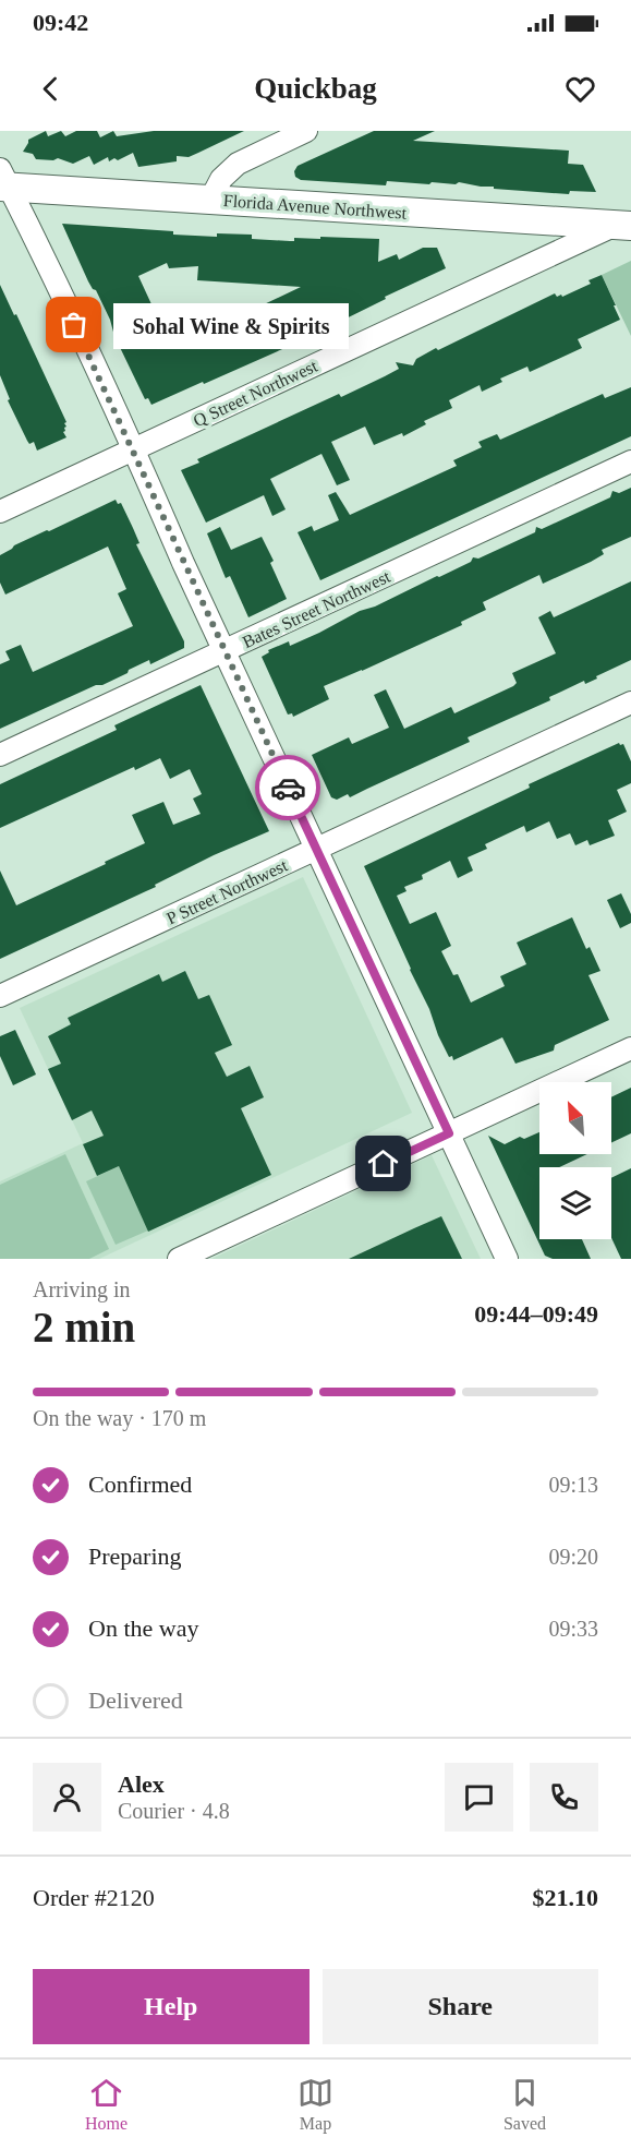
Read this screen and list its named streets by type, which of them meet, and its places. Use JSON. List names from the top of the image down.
{
  "streets": {
    "main road": ["Florida Avenue Northwest"],
    "street": ["Q Street Northwest", "Bates Street Northwest", "P Street Northwest"]
  },
  "crossings": [
    ["Florida Avenue Northwest", "Q Street Northwest"]
  ],
  "places": ["Sohal Wine & Spirits"],
  "north": "top left",
  "page": {
    "status": "09:42",
    "header": "Quickbag",
    "bubble": "Sohal Wine & Spirits",
    "heading": ["2 min", "Arriving in", "09:44–09:49"],
    "panel": [
      "Alex",
      "Courier · 4.8",
      "Order #2120",
      "$21.10"
    ],
    "bar": "On the way · 170 m",
    "list": [
      ["Confirmed", "09:13"],
      ["Preparing", "09:20"],
      ["On the way", "09:33"],
      "Delivered"
    ],
    "buttons": ["Help", "Share"],
    "tabs": ["Home", "Map", "Saved"]
  }
}
